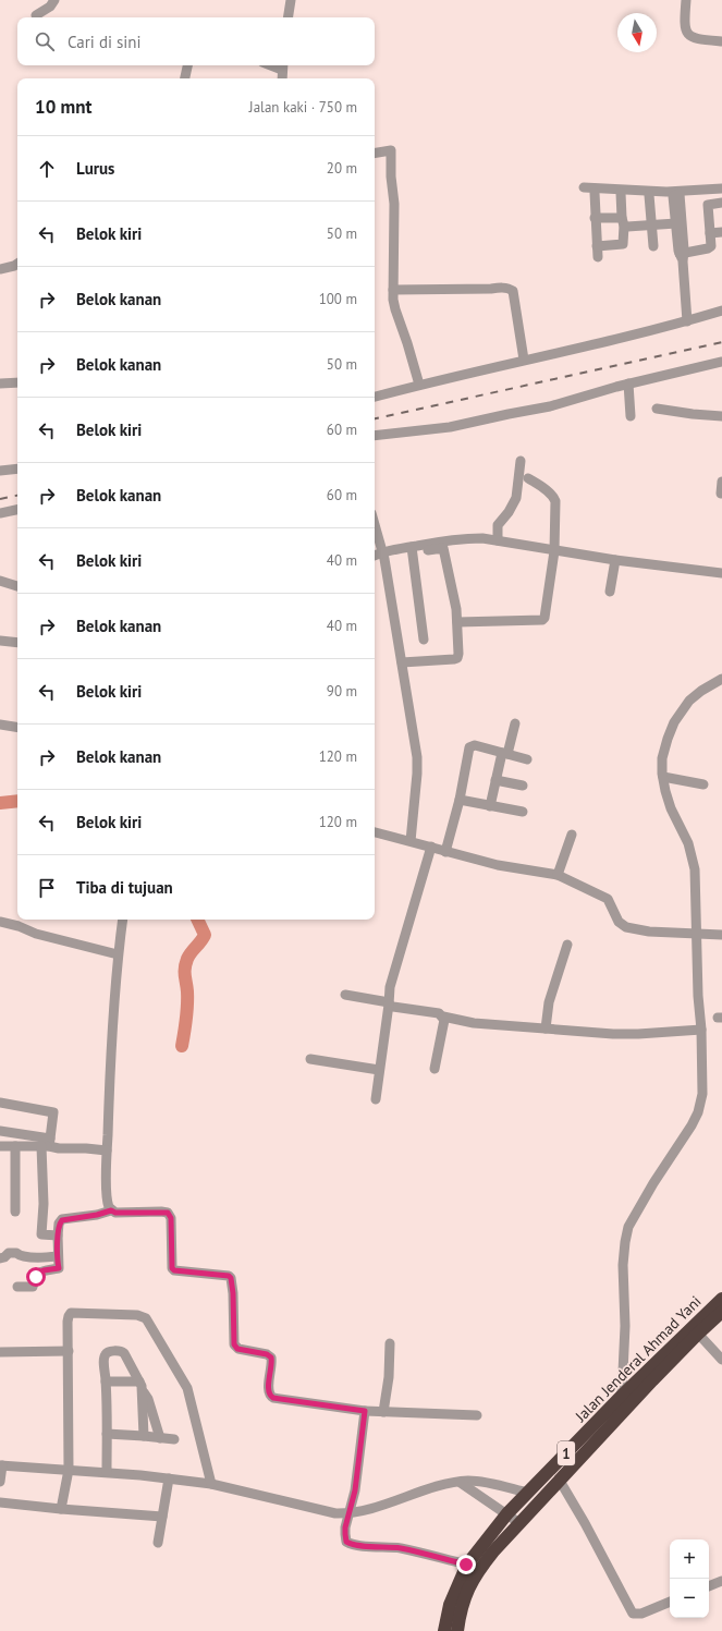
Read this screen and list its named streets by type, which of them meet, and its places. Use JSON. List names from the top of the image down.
{
  "streets": {
    "highway": ["Jalan Jenderal Ahmad Yani", "1"]
  },
  "north": "bottom",
  "page": {
    "search": "Cari di sini",
    "heading": ["10 mnt", "Jalan kaki · 750 m"],
    "list": [
      ["Lurus", "20 m"],
      ["Belok kiri", "50 m"],
      ["Belok kanan", "100 m"],
      ["Belok kanan", "50 m"],
      ["Belok kiri", "60 m"],
      ["Belok kanan", "60 m"],
      ["Belok kiri", "40 m"],
      ["Belok kanan", "40 m"],
      ["Belok kiri", "90 m"],
      ["Belok kanan", "120 m"],
      ["Belok kiri", "120 m"],
      "Tiba di tujuan"
    ],
    "map_buttons": ["+", "−"]
  }
}
